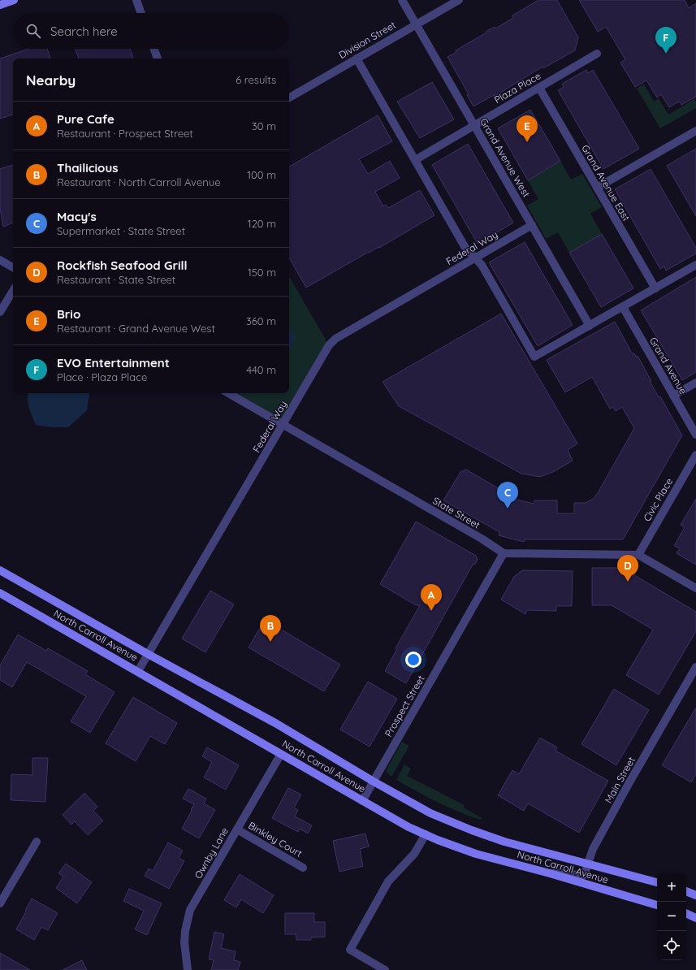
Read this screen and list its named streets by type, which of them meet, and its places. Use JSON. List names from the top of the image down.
{
  "streets": {
    "main road": ["North Carroll Avenue"],
    "street": [
      "Division Street",
      "Plaza Place",
      "Grand Avenue West",
      "Grand Avenue East",
      "Federal Way",
      "Grand Avenue",
      "Civic Place",
      "State Street",
      "Prospect Street",
      "Main Street",
      "Binkley Court",
      "Ownby Lane"
    ]
  },
  "crossings": [
    ["Division Street", "Grand Avenue West"],
    ["Plaza Place", "Grand Avenue West"],
    ["Plaza Place", "Grand Avenue East"],
    ["Grand Avenue West", "Federal Way"],
    ["Federal Way", "State Street"],
    ["Federal Way", "North Carroll Avenue"],
    ["State Street", "Prospect Street"],
    ["North Carroll Avenue", "Prospect Street"],
    ["North Carroll Avenue", "Main Street"],
    ["North Carroll Avenue", "Ownby Lane"],
    ["Binkley Court", "Ownby Lane"]
  ],
  "page": {
    "search": "Search here",
    "pins": [
      "F",
      "E",
      "C",
      "D",
      "A",
      "B"
    ],
    "heading": ["Nearby", "6 results"],
    "list": [
      {
        "mark": "A",
        "name": "Pure Cafe",
        "note": "Restaurant · Prospect Street",
        "value": "30 m"
      },
      {
        "mark": "B",
        "name": "Thailicious",
        "note": "Restaurant · North Carroll Avenue",
        "value": "100 m"
      },
      {
        "mark": "C",
        "name": "Macy's",
        "note": "Supermarket · State Street",
        "value": "120 m"
      },
      {
        "mark": "D",
        "name": "Rockfish Seafood Grill",
        "note": "Restaurant · State Street",
        "value": "150 m"
      },
      {
        "mark": "E",
        "name": "Brio",
        "note": "Restaurant · Grand Avenue West",
        "value": "360 m"
      },
      {
        "mark": "F",
        "name": "EVO Entertainment",
        "note": "Place · Plaza Place",
        "value": "440 m"
      }
    ],
    "map_buttons": ["+", "−"]
  }
}
